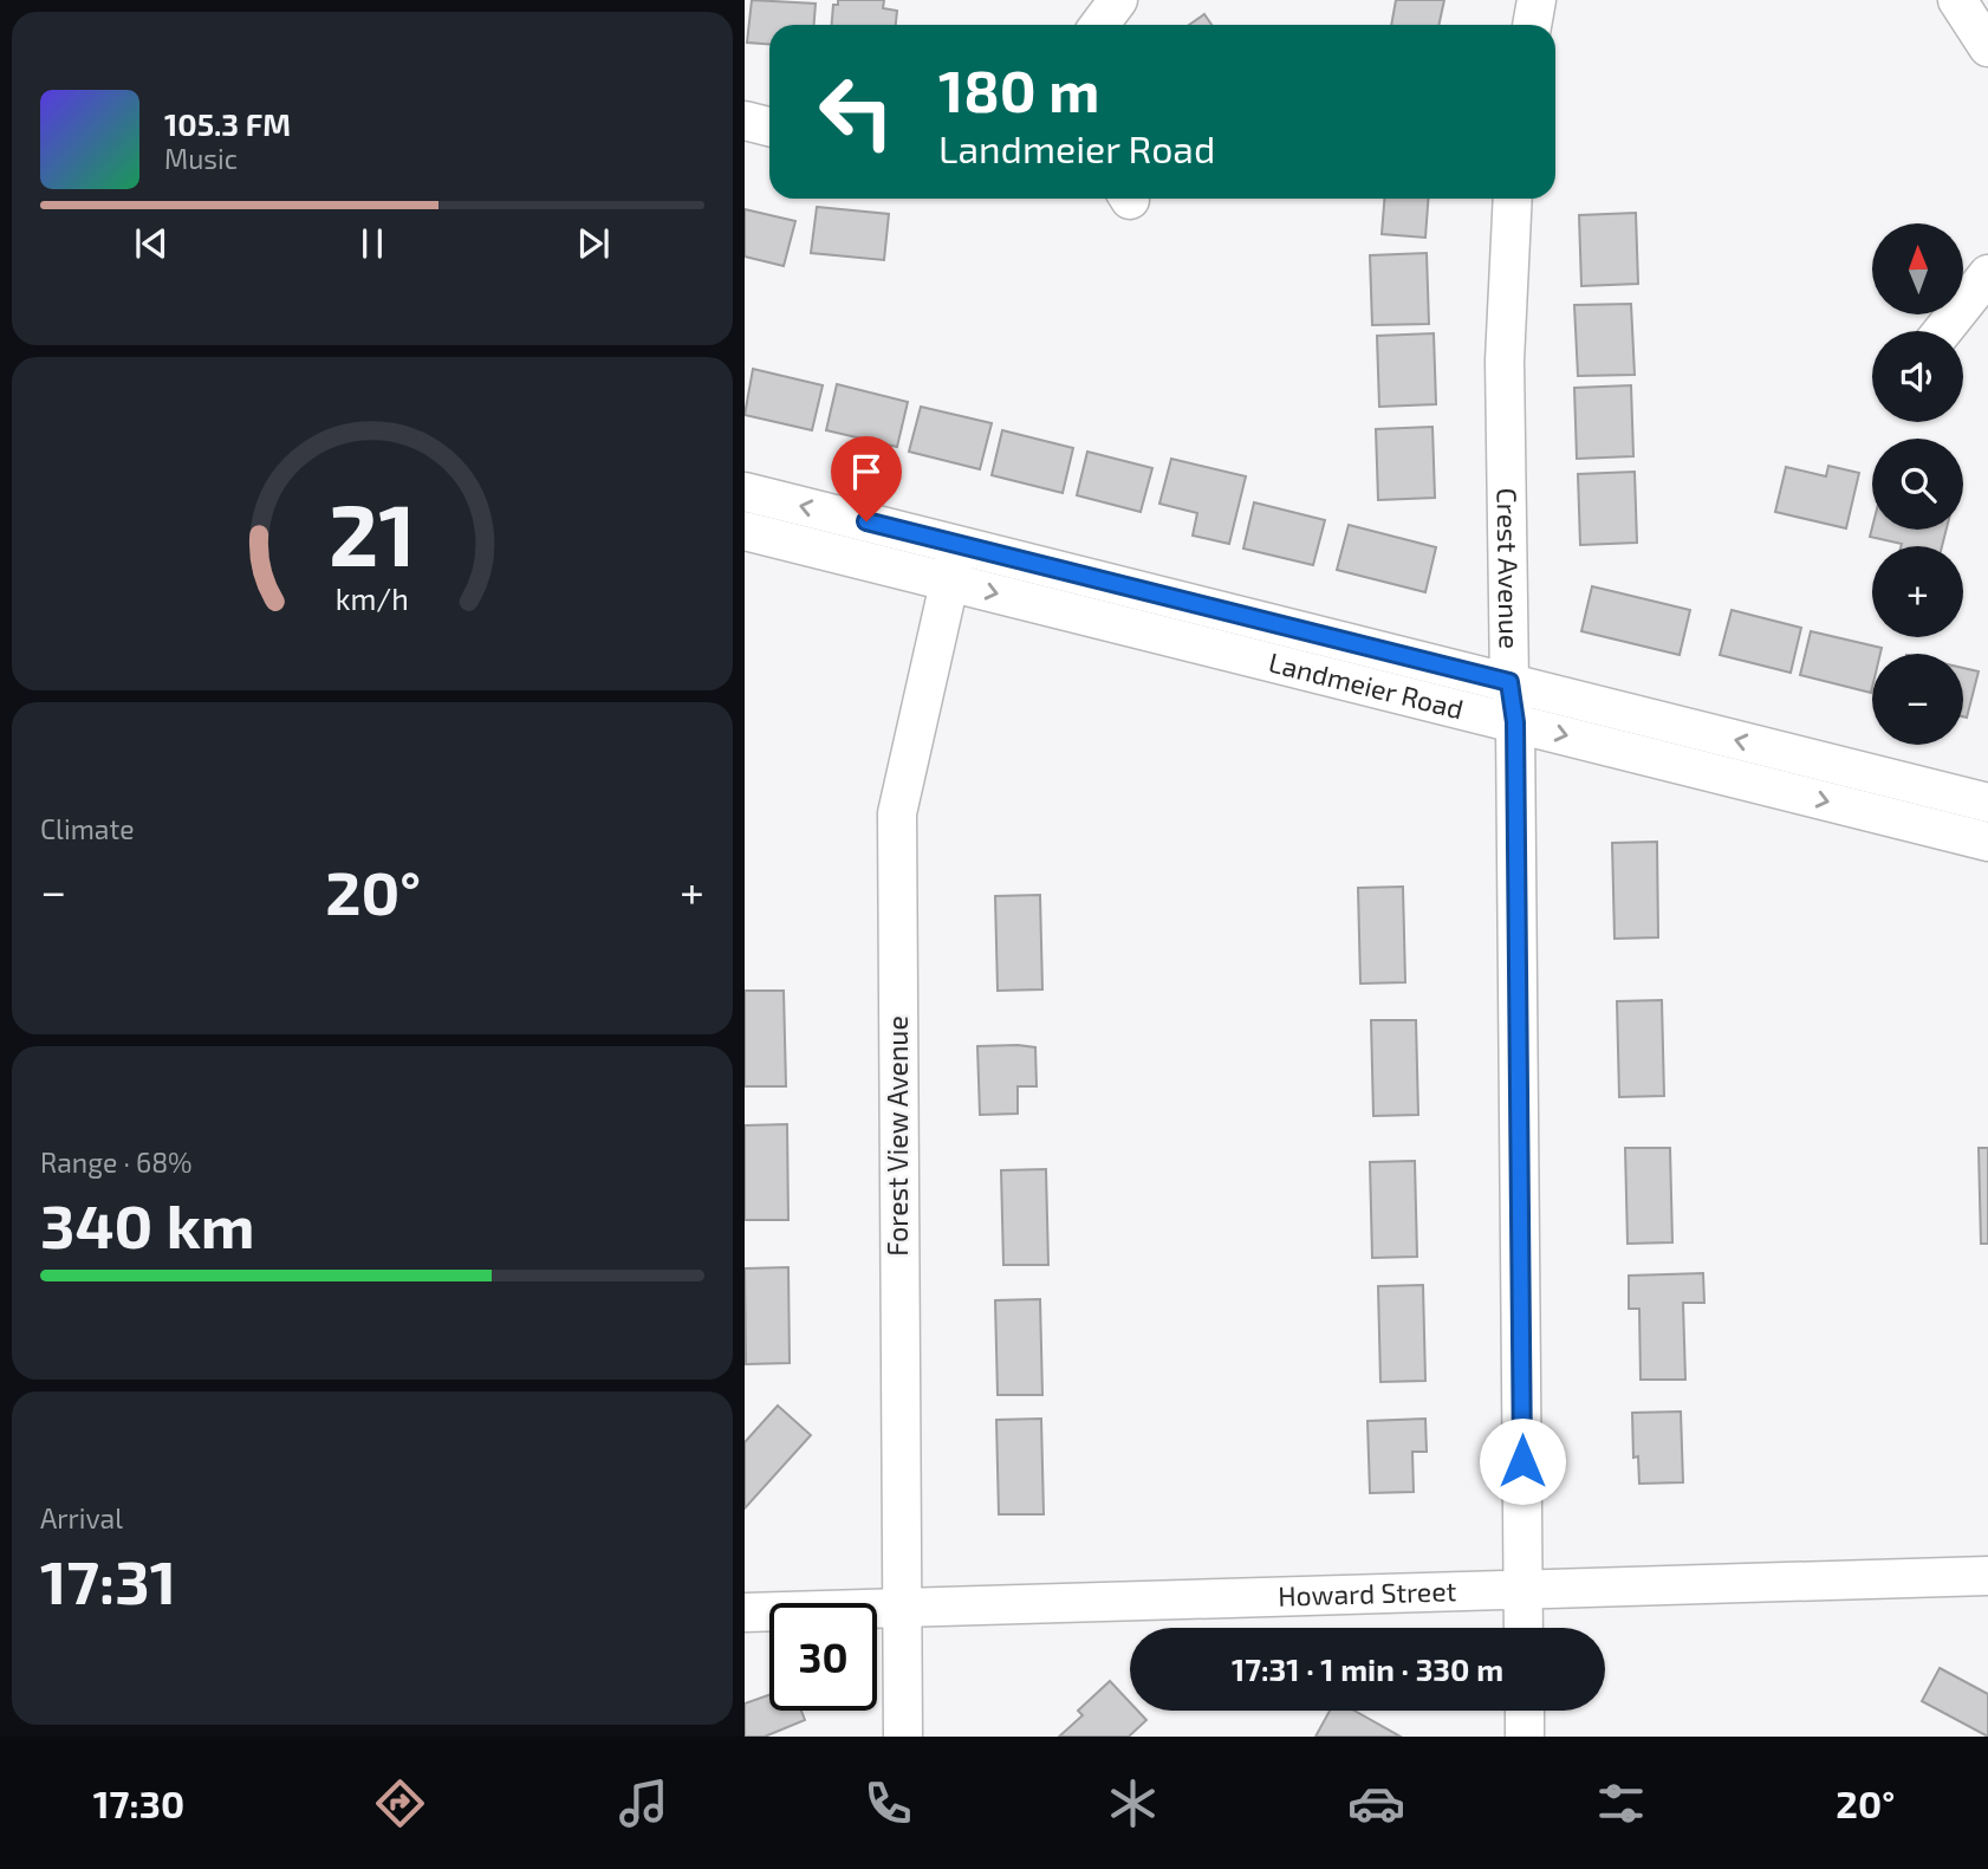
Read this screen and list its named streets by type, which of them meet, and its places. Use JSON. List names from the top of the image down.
{
  "streets": {
    "street": [
      "Crest Avenue",
      "Landmeier Road",
      "Forest View Avenue",
      "Howard Street"
    ]
  },
  "crossings": [
    ["Crest Avenue", "Landmeier Road"],
    ["Crest Avenue", "Howard Street"],
    ["Landmeier Road", "Forest View Avenue"],
    ["Forest View Avenue", "Howard Street"]
  ],
  "north": "top",
  "page": {
    "turn": ["180 m", "Landmeier Road"],
    "song": ["105.3 FM", "Music"],
    "map_buttons": ["+", "−"],
    "tile": [
      "Climate",
      ["Range · 68%", "340 km"],
      ["Arrival", "17:31"]
    ],
    "heat": ["−", "20°", "+"],
    "limit": "30",
    "trip": "17:31 · 1 min · 330 m",
    "tabs": ["17:30", "20°"],
    "gauge": ["21", "km/h"]
  }
}
